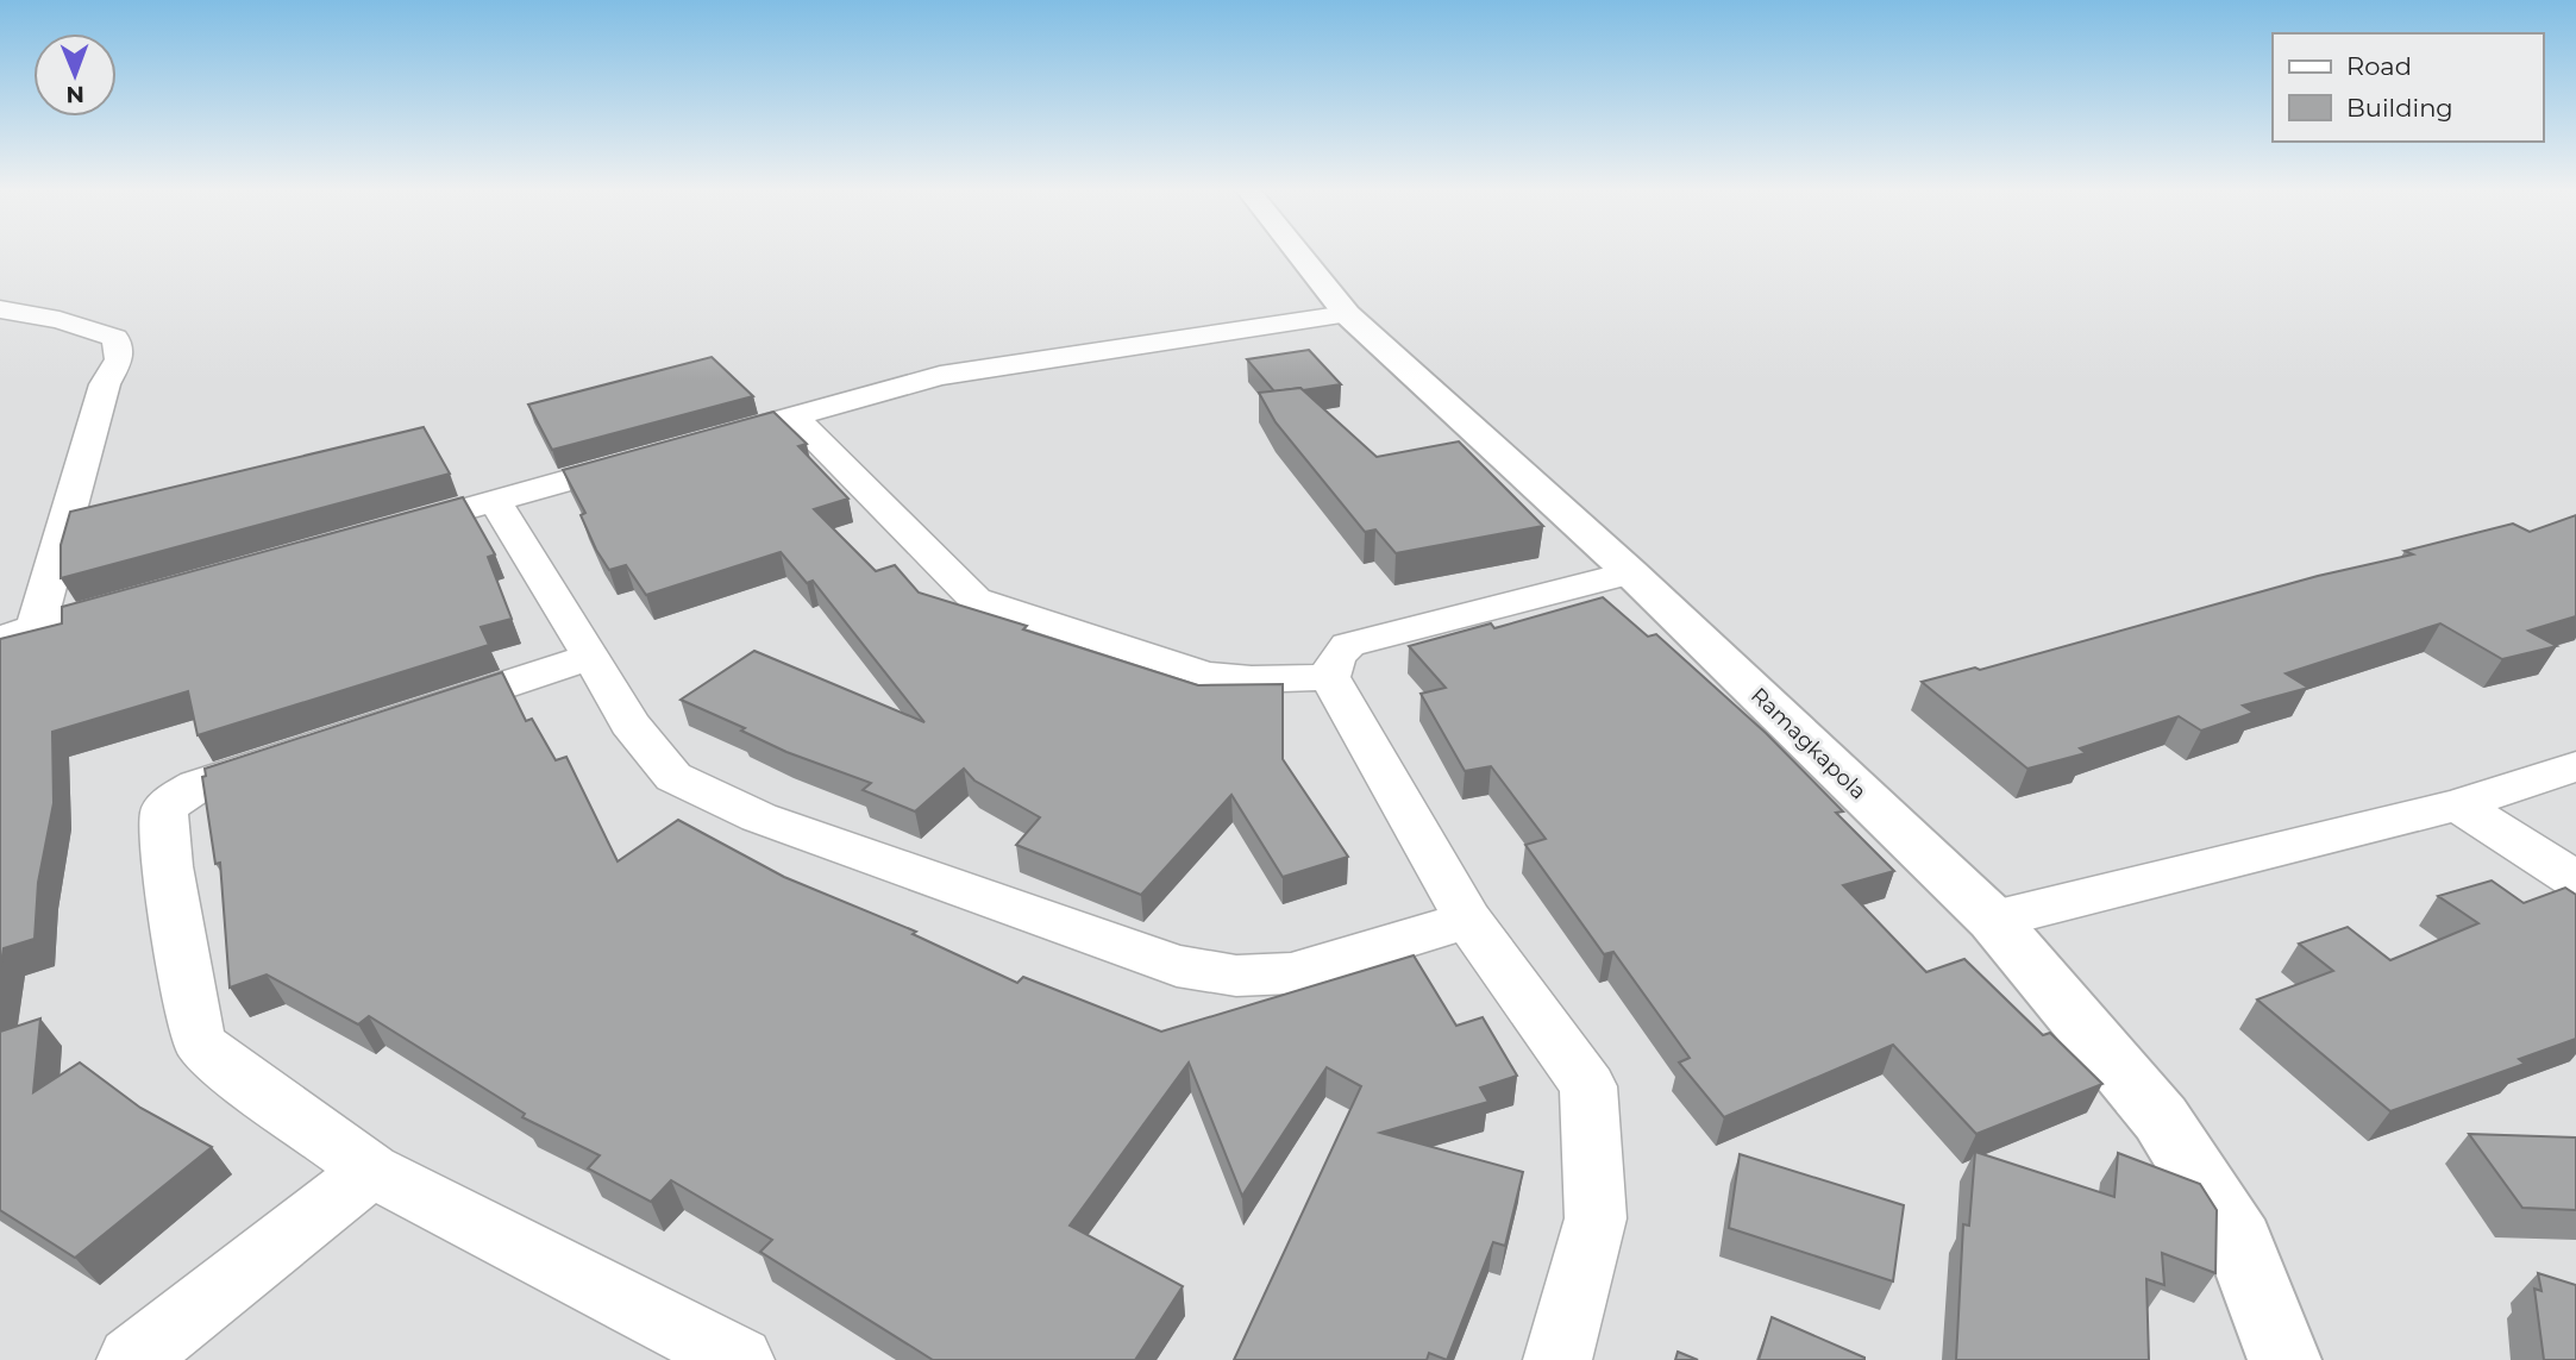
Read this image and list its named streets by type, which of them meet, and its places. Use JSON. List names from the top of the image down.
{
  "streets": {
    "street": ["Ramagkapola"]
  },
  "legend": ["Road", "Building"],
  "north": "bottom"
}
